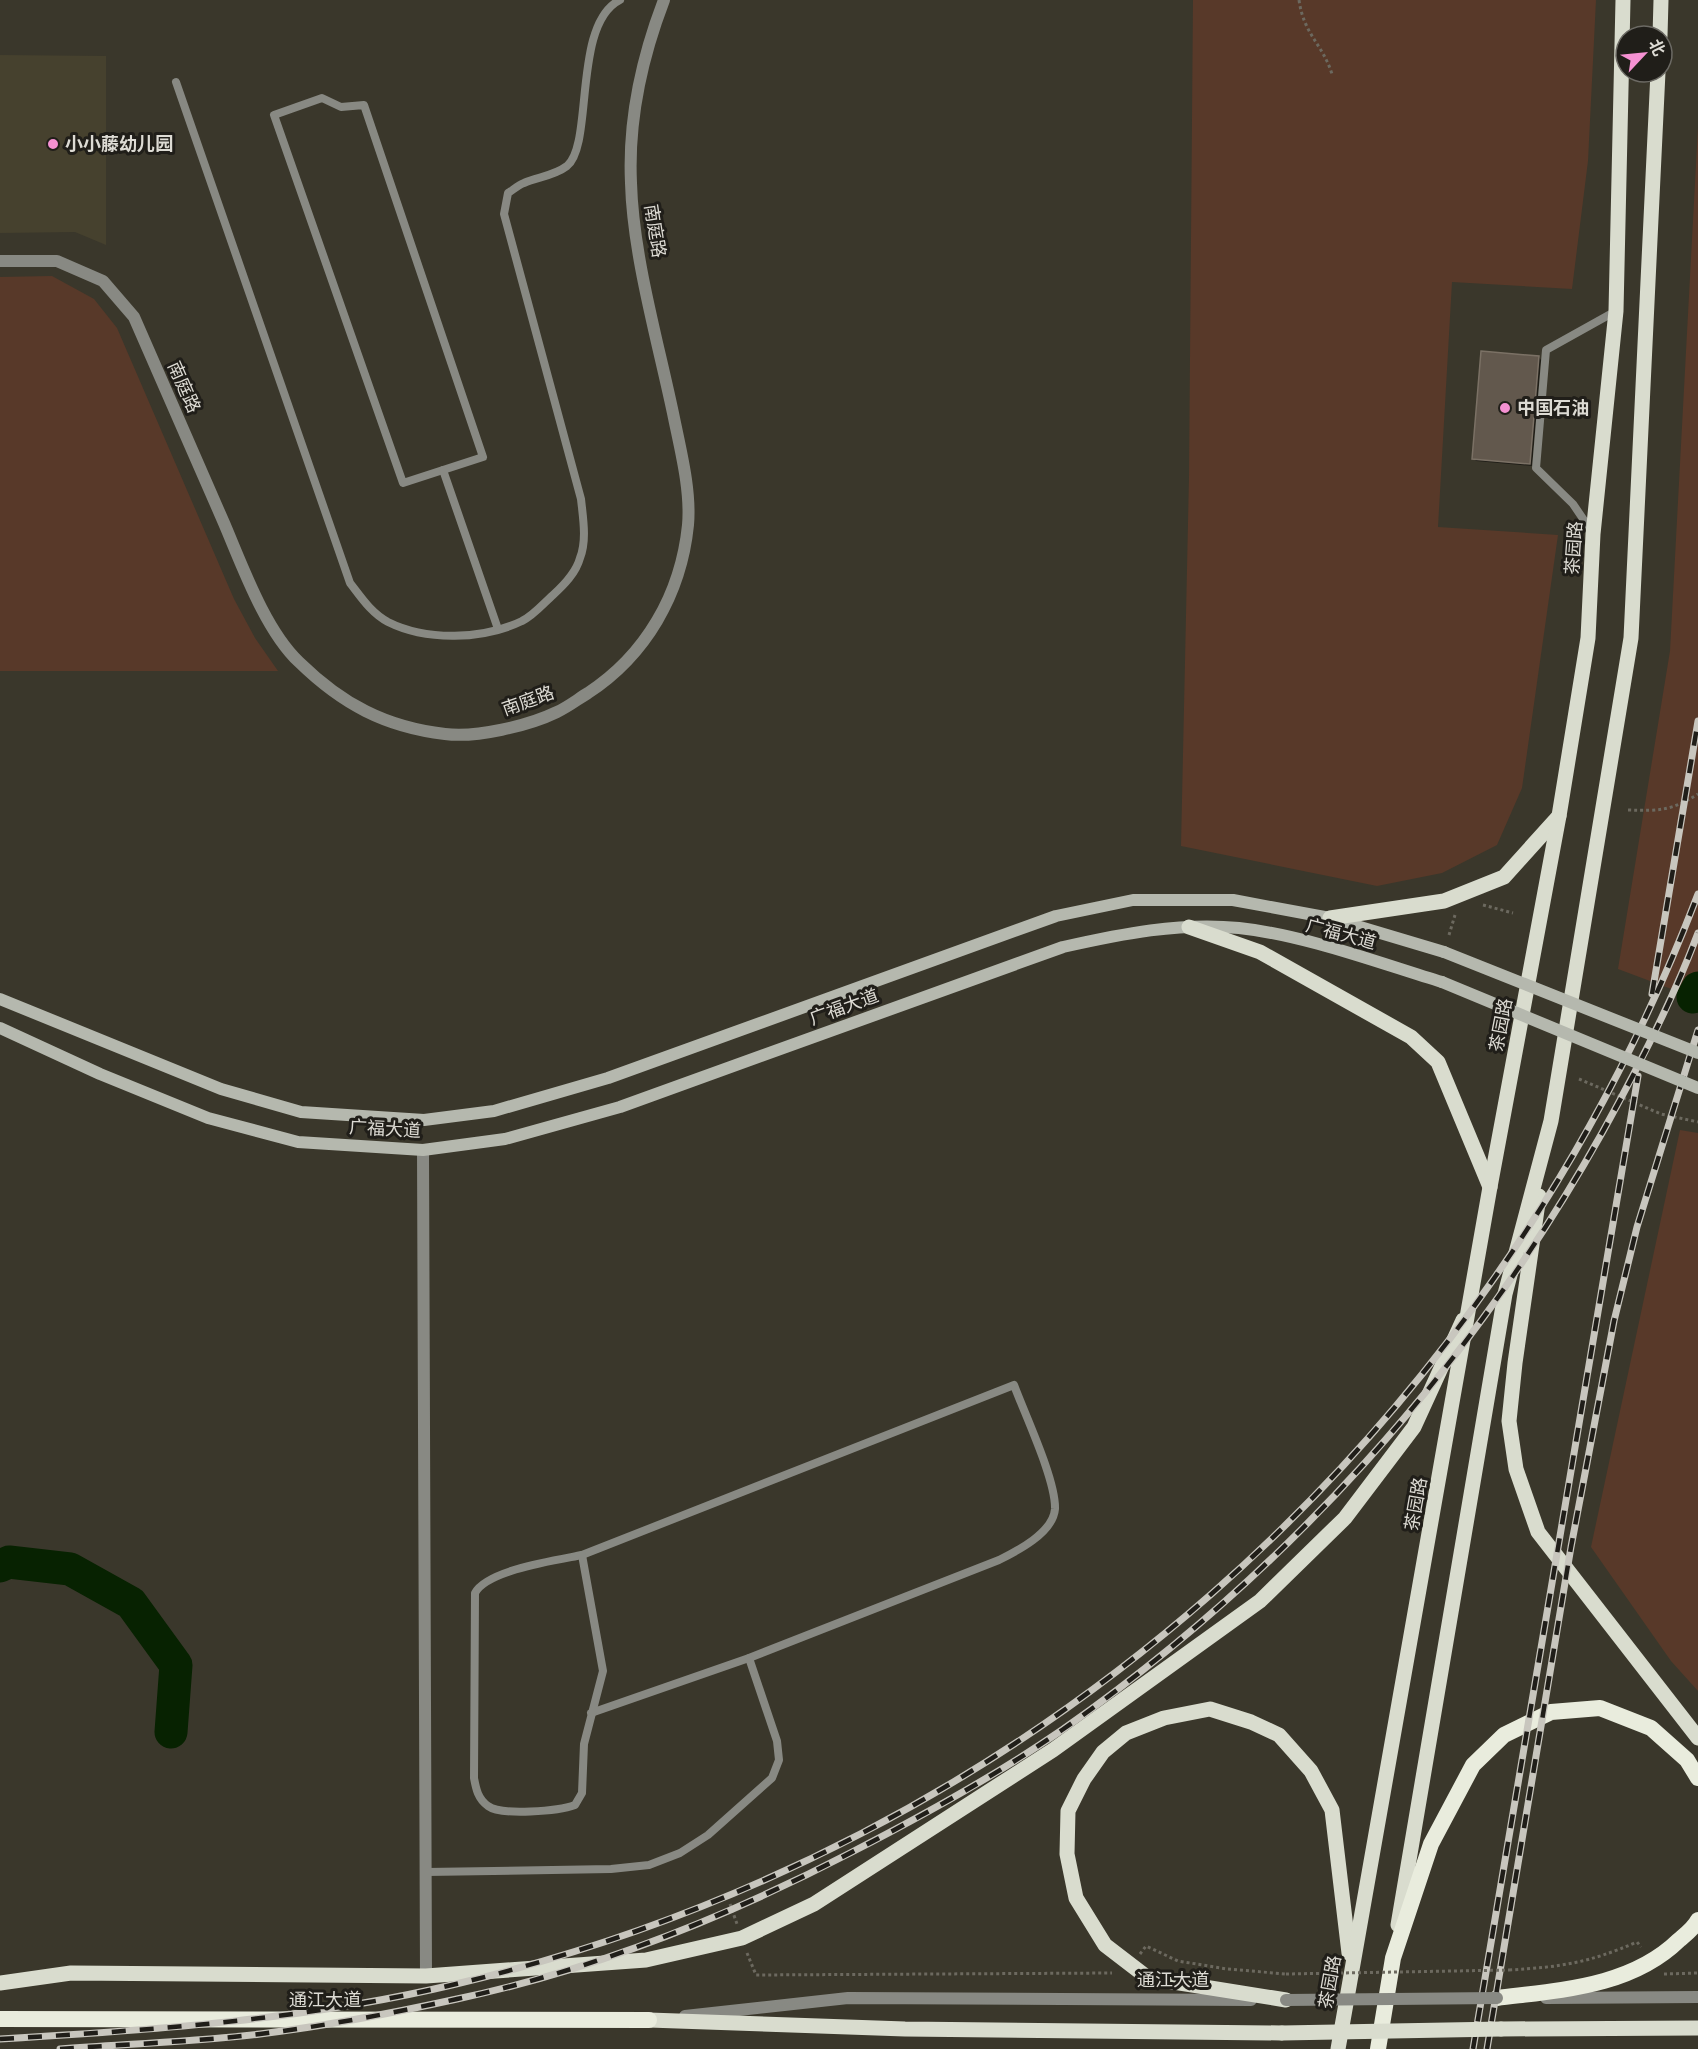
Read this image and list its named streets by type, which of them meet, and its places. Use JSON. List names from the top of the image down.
{
  "streets": {
    "highway": ["通江大道"],
    "main road": ["茶园路", "广福大道"],
    "street": ["南庭路"]
  },
  "places": ["小小藤幼儿园", "中国石油"],
  "north": "top right"
}
